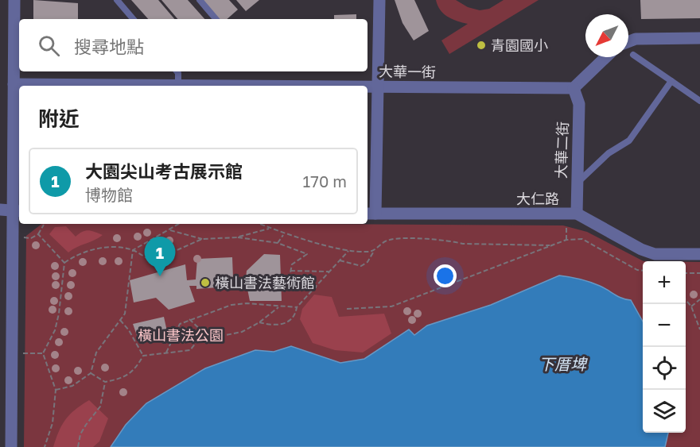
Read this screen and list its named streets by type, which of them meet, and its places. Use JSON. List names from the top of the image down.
{
  "streets": {
    "street": ["大華一街", "大華二街", "大仁路"]
  },
  "crossings": [
    ["大華一街", "大華二街"],
    ["大華二街", "大仁路"]
  ],
  "water": ["下厝埤"],
  "parks": ["橫山書法公園"],
  "places": ["青園國小", "橫山書法藝術館"],
  "north": "bottom left",
  "page": {
    "search": "搜尋地點",
    "heading": "附近",
    "list": [
      {
        "mark": "1",
        "name": "大園尖山考古展示館",
        "note": "博物館",
        "value": "170 m"
      }
    ],
    "pins": "1",
    "map_buttons": ["+", "−"]
  }
}
